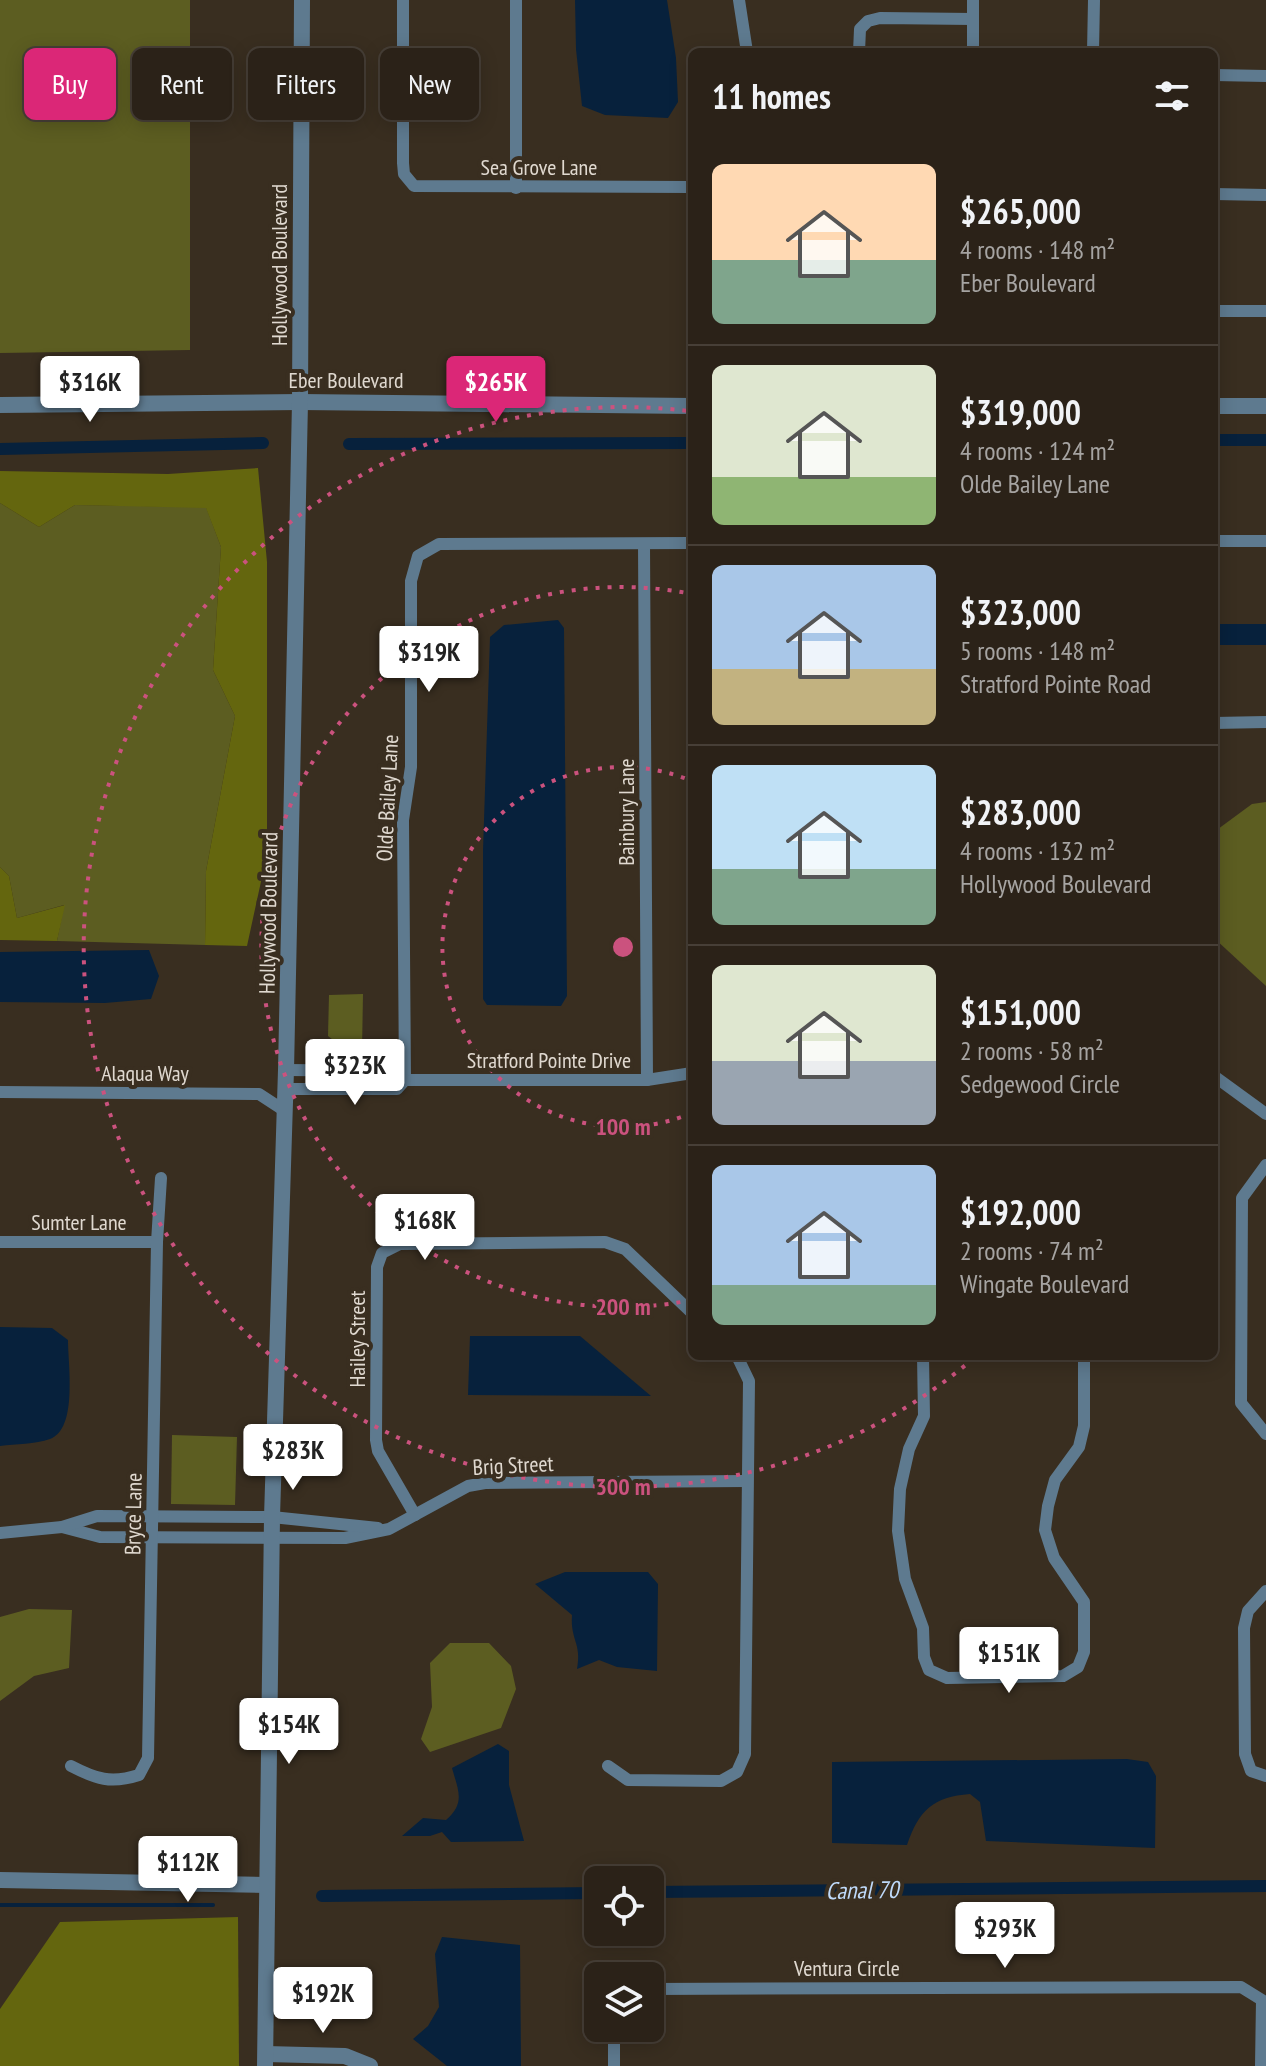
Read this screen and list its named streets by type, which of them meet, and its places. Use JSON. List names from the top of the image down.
{
  "streets": {
    "street": [
      "Sea Grove Lane",
      "Hollywood Boulevard",
      "Eber Boulevard",
      "Olde Bailey Lane",
      "Bainbury Lane",
      "Stratford Pointe Drive",
      "Alaqua Way",
      "Sumter Lane",
      "Hailey Street",
      "Brig Street",
      "Bryce Lane",
      "Ventura Circle"
    ]
  },
  "crossings": [
    ["Hollywood Boulevard", "Eber Boulevard"],
    ["Hollywood Boulevard", "Alaqua Way"],
    ["Hollywood Boulevard", "Brig Street"],
    ["Olde Bailey Lane", "Bainbury Lane"],
    ["Olde Bailey Lane", "Stratford Pointe Drive"],
    ["Bainbury Lane", "Stratford Pointe Drive"],
    ["Sumter Lane", "Bryce Lane"],
    ["Hailey Street", "Brig Street"],
    ["Brig Street", "Bryce Lane"]
  ],
  "water": ["Canal 70"],
  "page": {
    "chip": [
      "Buy",
      "Rent",
      "Filters",
      "New"
    ],
    "heading": "11 homes",
    "list": [
      {
        "name": "$265,000",
        "note": "4 rooms · 148 m² · Eber Boulevard"
      },
      {
        "name": "$319,000",
        "note": "4 rooms · 124 m² · Olde Bailey Lane"
      },
      {
        "name": "$323,000",
        "note": "5 rooms · 148 m² · Stratford Pointe Road"
      },
      {
        "name": "$283,000",
        "note": "4 rooms · 132 m² · Hollywood Boulevard"
      },
      {
        "name": "$151,000",
        "note": "2 rooms · 58 m² · Sedgewood Circle"
      },
      {
        "name": "$192,000",
        "note": "2 rooms · 74 m² · Wingate Boulevard"
      }
    ],
    "price": [
      "$316K",
      "$265K",
      "$319K",
      "$323K",
      "$168K",
      "$283K",
      "$151K",
      "$154K",
      "$112K",
      "$293K",
      "$192K"
    ]
  },
  "rings": ["100 m", "200 m", "300 m"]
}
